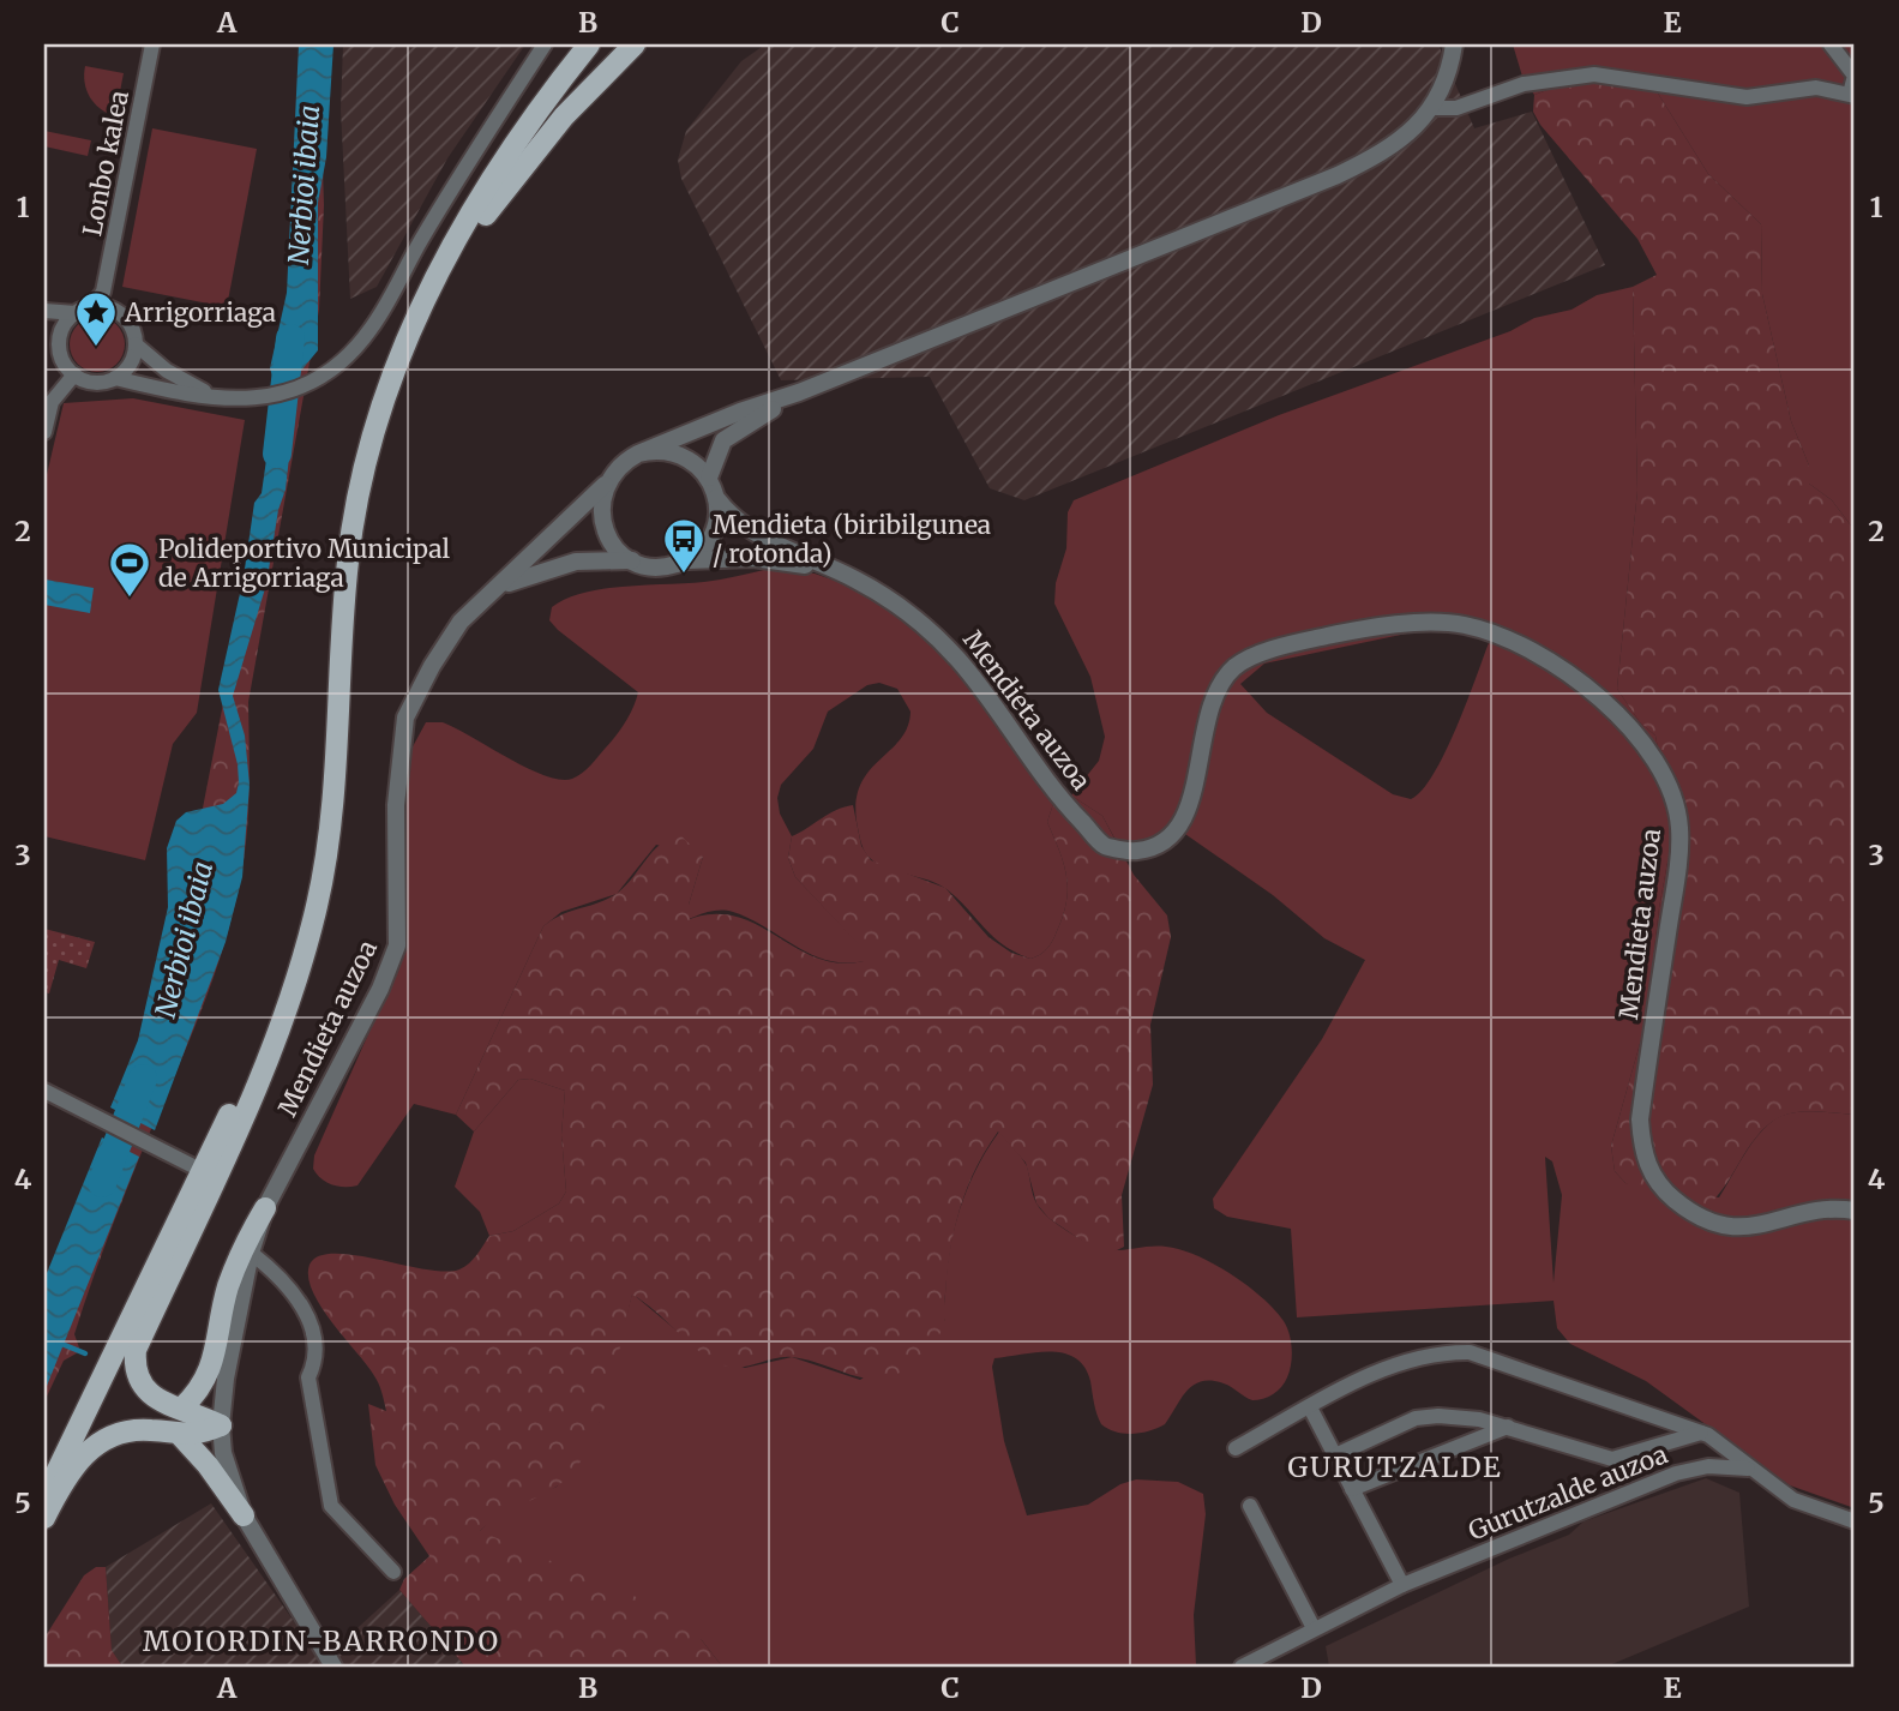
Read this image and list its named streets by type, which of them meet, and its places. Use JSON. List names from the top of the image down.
{
  "streets": {
    "street": ["Lonbo kalea", "Mendieta auzoa", "Gurutzalde auzoa"]
  },
  "districts": ["GURUTZALDE", "MOIORDIN-BARRONDO"],
  "water": ["Nerbioi ibaia"],
  "places": {
    "place": ["Arrigorriaga"],
    "bus stop": ["Mendieta (biribilgunea / rotonda)"],
    "sports": ["Polideportivo Municipal de Arrigorriaga"]
  },
  "grid": {
    "columns": [
      "A",
      "B",
      "C",
      "D",
      "E"
    ],
    "rows": [
      "1",
      "2",
      "3",
      "4",
      "5"
    ]
  }
}
